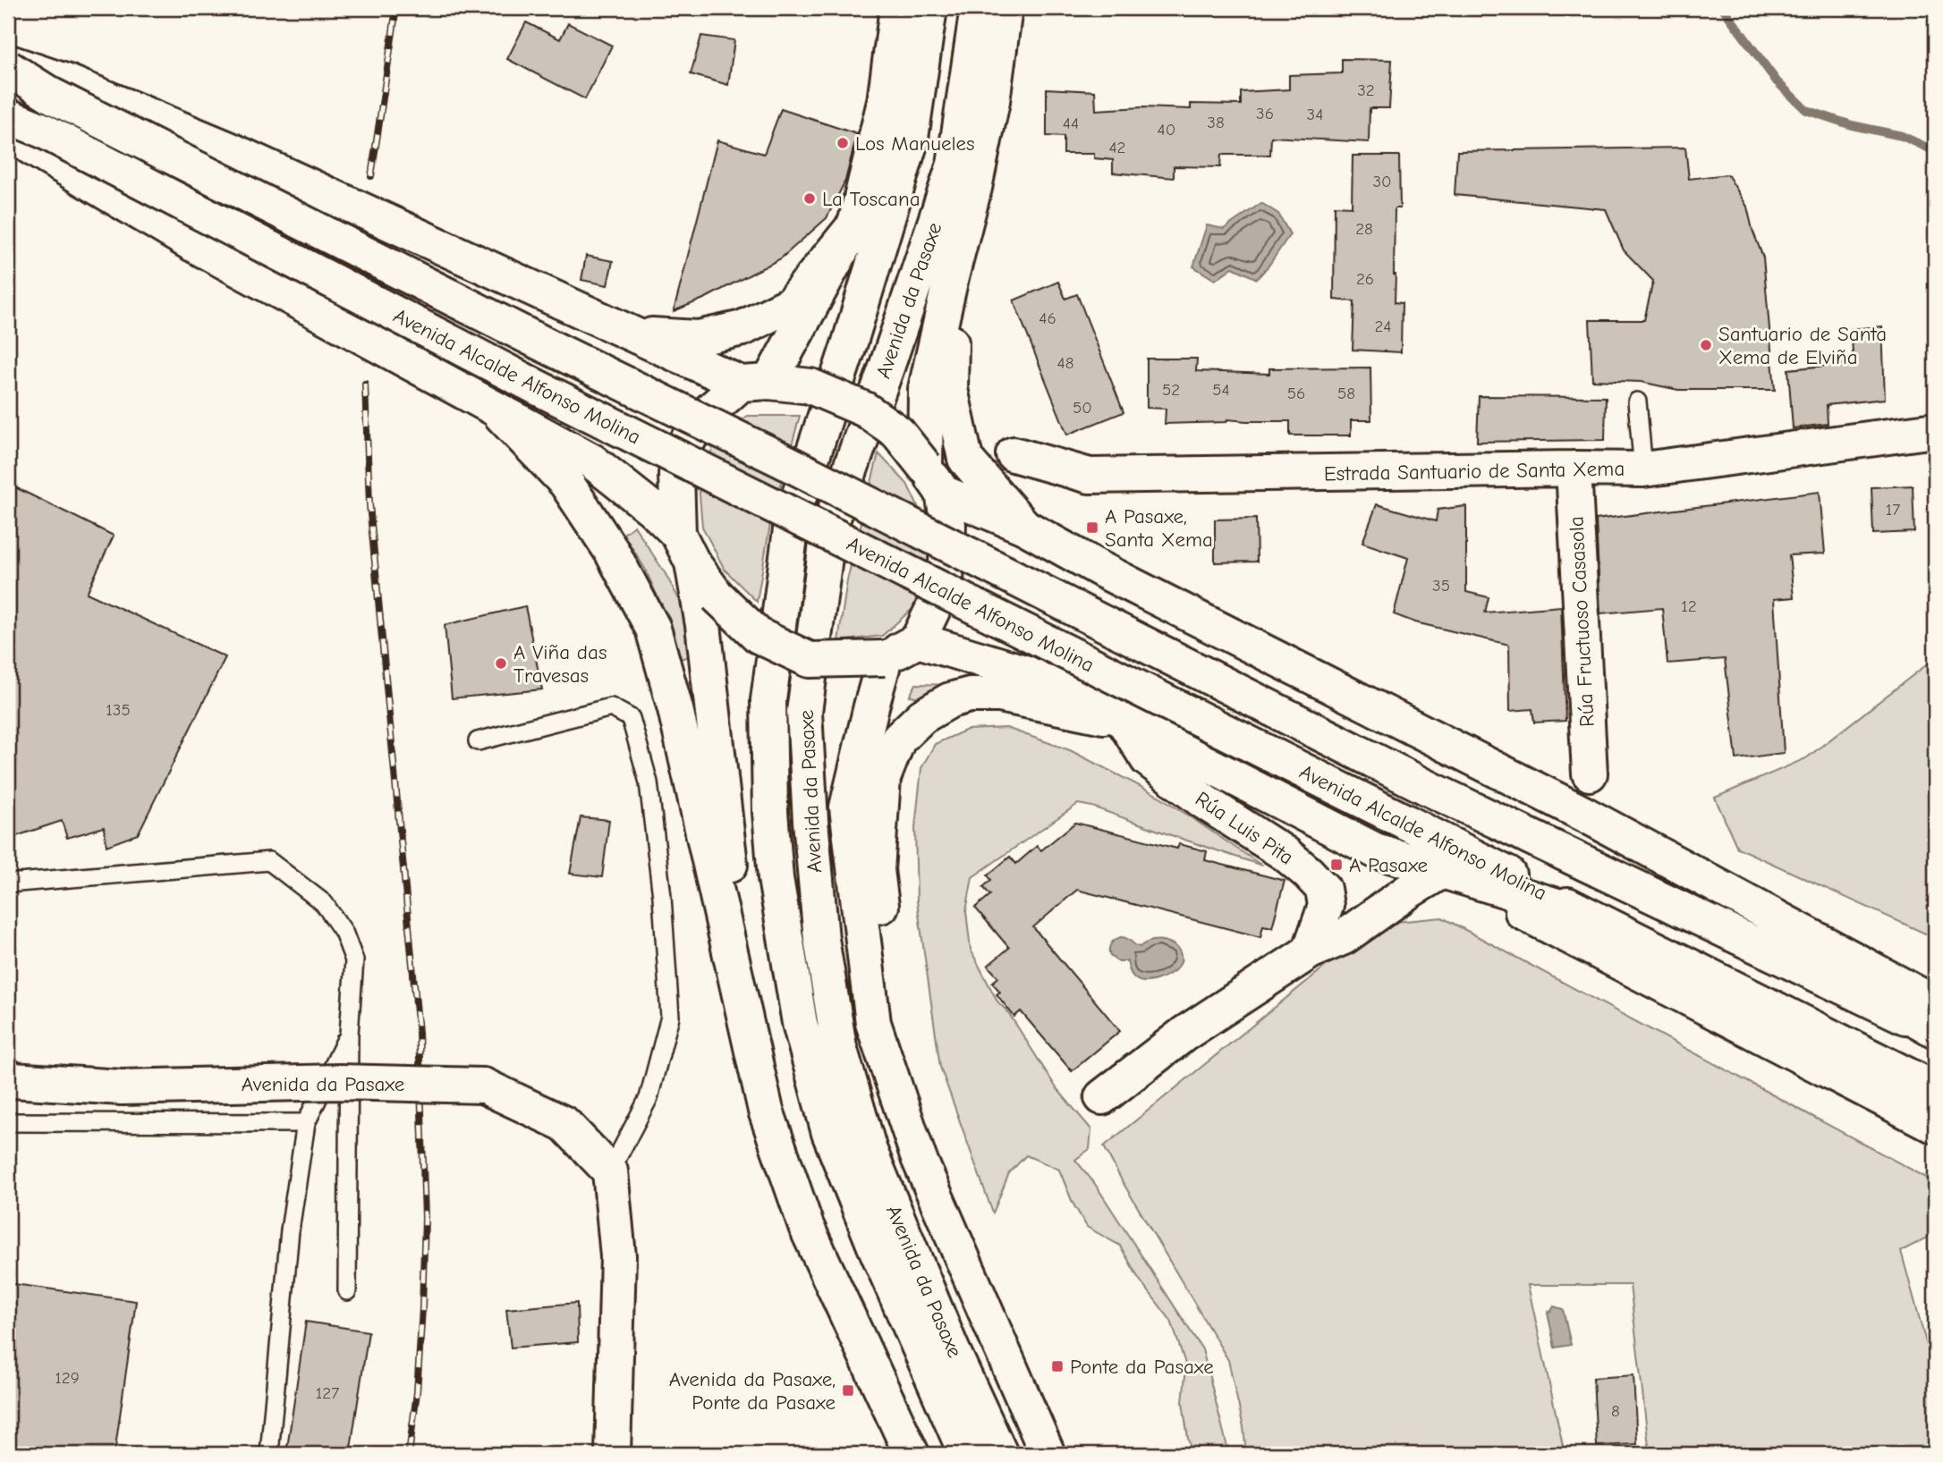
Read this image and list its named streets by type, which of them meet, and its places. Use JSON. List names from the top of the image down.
{
  "streets": {
    "main road": [
      "Avenida da Pasaxe",
      "Avenida Alcalde Alfonso Molina",
      "Estrada Santuario de Santa Xema",
      "Rúa Fructuoso Casasola",
      "Rúa Luis Pita"
    ]
  },
  "crossings": [
    ["Estrada Santuario de Santa Xema", "Rúa Fructuoso Casasola"]
  ],
  "places": {
    "other": [
      "Los Manueles",
      "La Toscana",
      "Santuario de Santa Xema de Elviña",
      "A Viña das Travesas"
    ],
    "transit": [
      "A Pasaxe, Santa Xema",
      "A Pasaxe",
      "Ponte da Pasaxe",
      "Avenida da Pasaxe, Ponte da Pasaxe"
    ]
  },
  "house_numbers": [
    "32",
    "36",
    "34",
    "38",
    "44",
    "40",
    "42",
    "30",
    "28",
    "26",
    "46",
    "24",
    "48",
    "52",
    "54",
    "56",
    "58",
    "50",
    "17",
    "35",
    "12",
    "135",
    "129",
    "127",
    "8"
  ]
}
